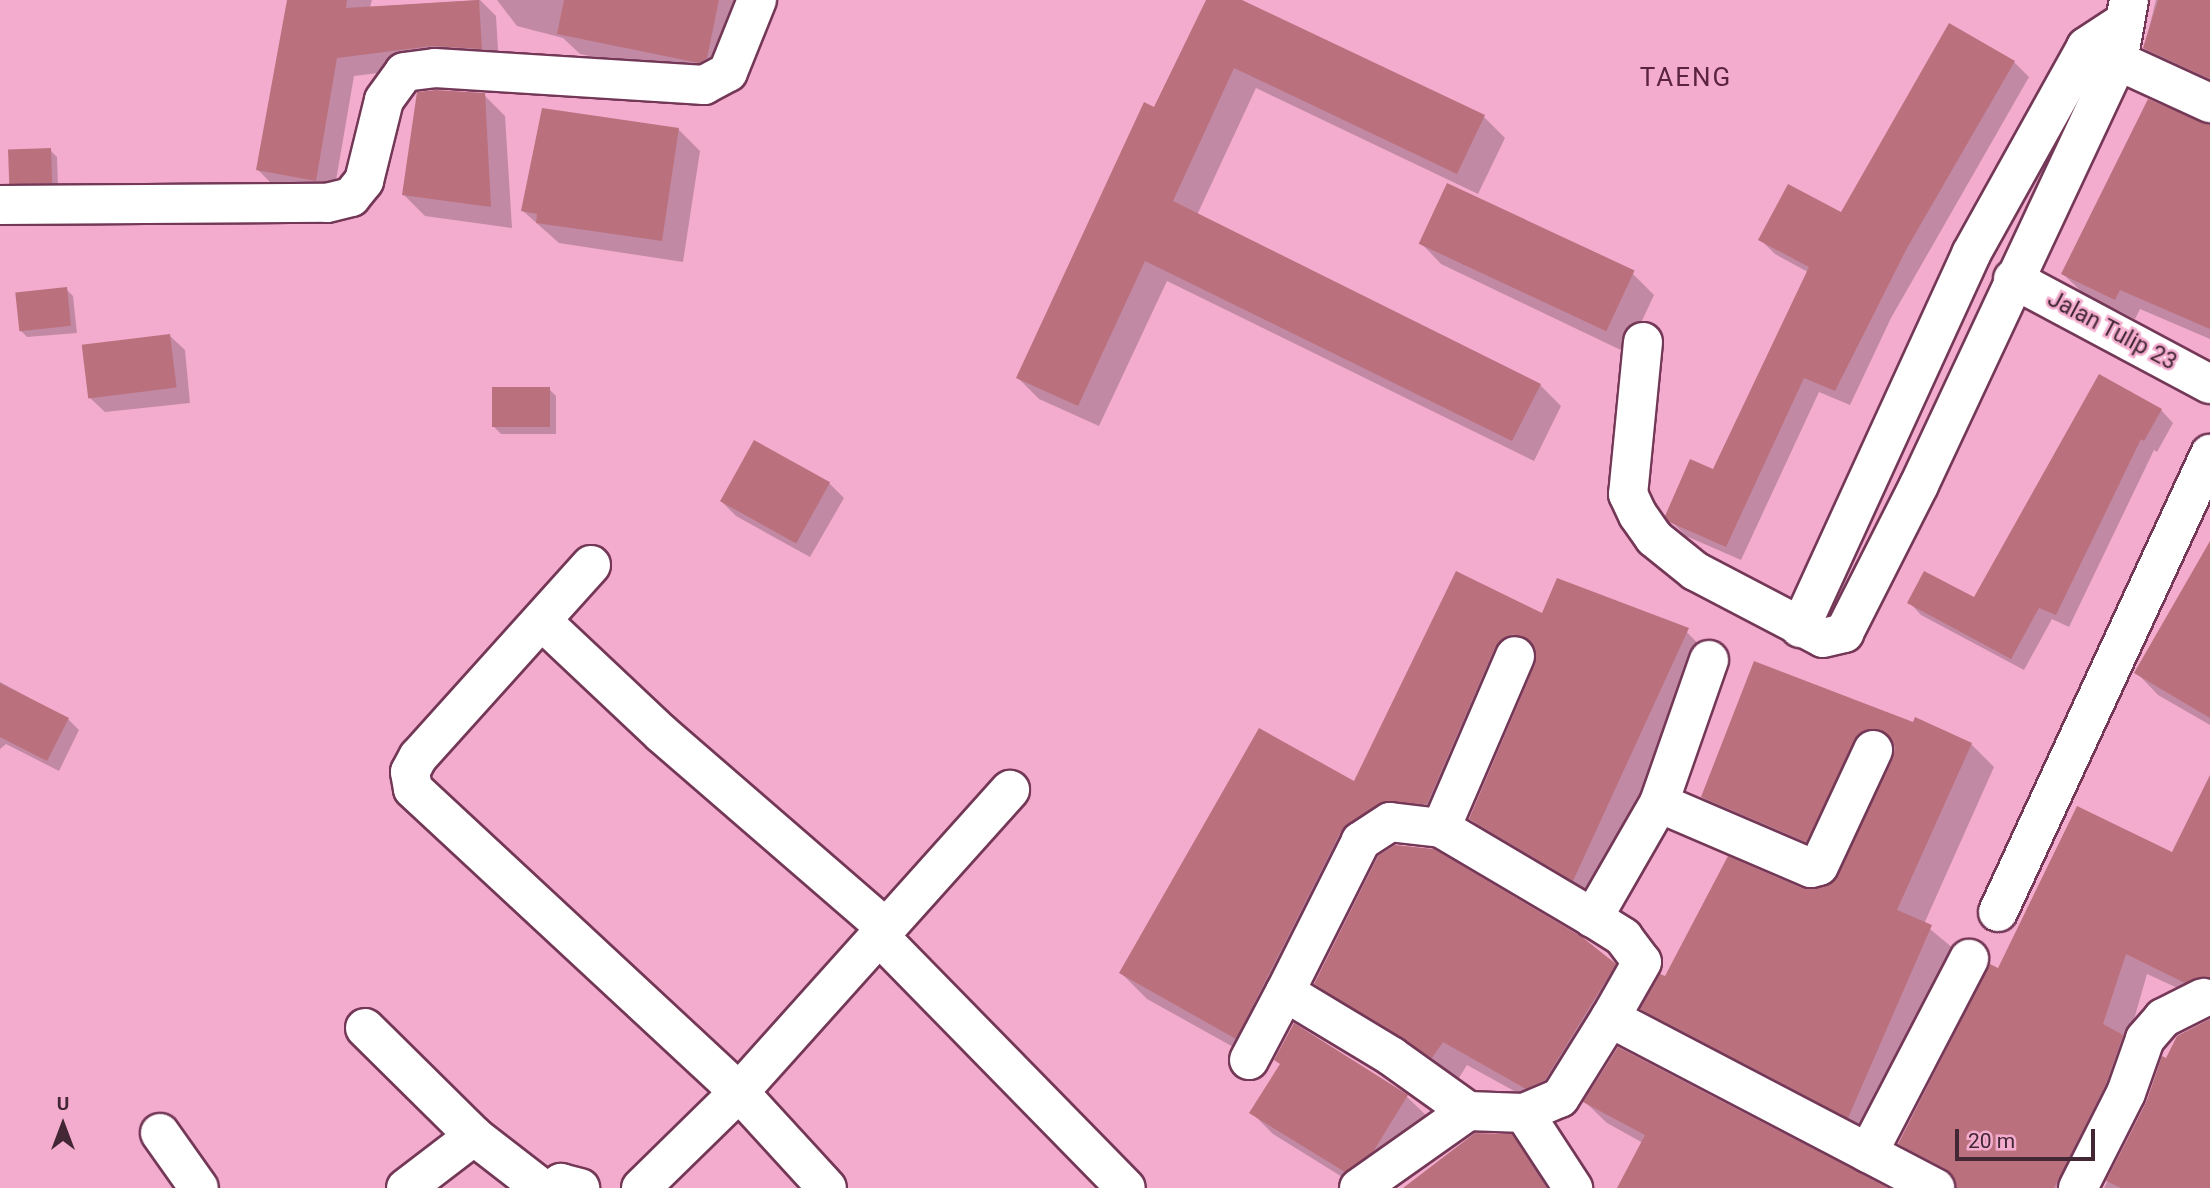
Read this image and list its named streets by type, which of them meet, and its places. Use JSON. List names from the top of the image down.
{
  "streets": {
    "street": ["Jalan Tulip 23"]
  },
  "districts": ["TAENG"],
  "scale_bar": "20 m",
  "north": "top"
}
